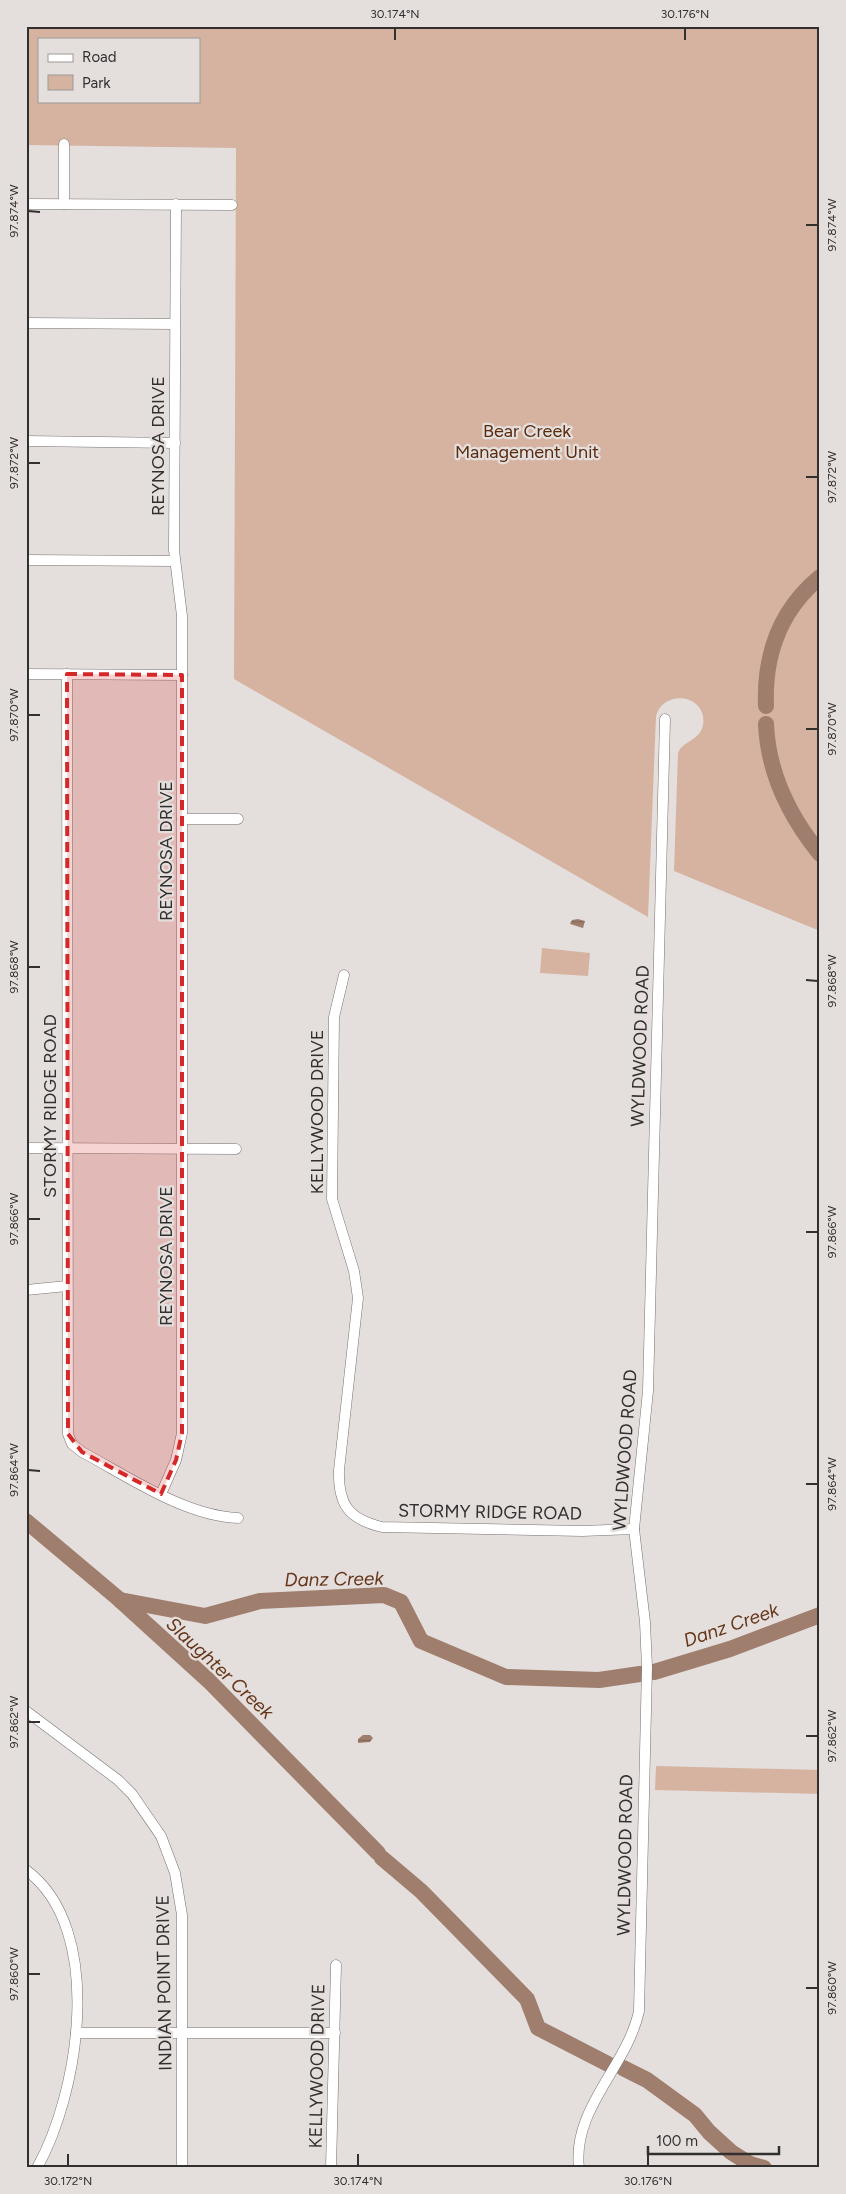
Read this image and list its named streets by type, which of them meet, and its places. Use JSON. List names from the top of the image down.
{
  "streets": {
    "street": [
      "REYNOSA DRIVE",
      "WYLDWOOD ROAD",
      "STORMY RIDGE ROAD",
      "KELLYWOOD DRIVE",
      "INDIAN POINT DRIVE"
    ]
  },
  "crossings": [
    ["REYNOSA DRIVE", "STORMY RIDGE ROAD"],
    ["WYLDWOOD ROAD", "STORMY RIDGE ROAD"],
    ["STORMY RIDGE ROAD", "KELLYWOOD DRIVE"]
  ],
  "water": ["Danz Creek", "Slaughter Creek"],
  "parks": ["Bear Creek Management Unit"],
  "legend": ["Road", "Park"],
  "scale_bar": "100 m",
  "coordinates": [
    "30.174°N",
    "30.176°N",
    "97.874°W",
    "97.872°W",
    "97.870°W",
    "97.868°W",
    "97.866°W",
    "97.864°W",
    "97.862°W",
    "97.860°W",
    "30.172°N"
  ]
}
